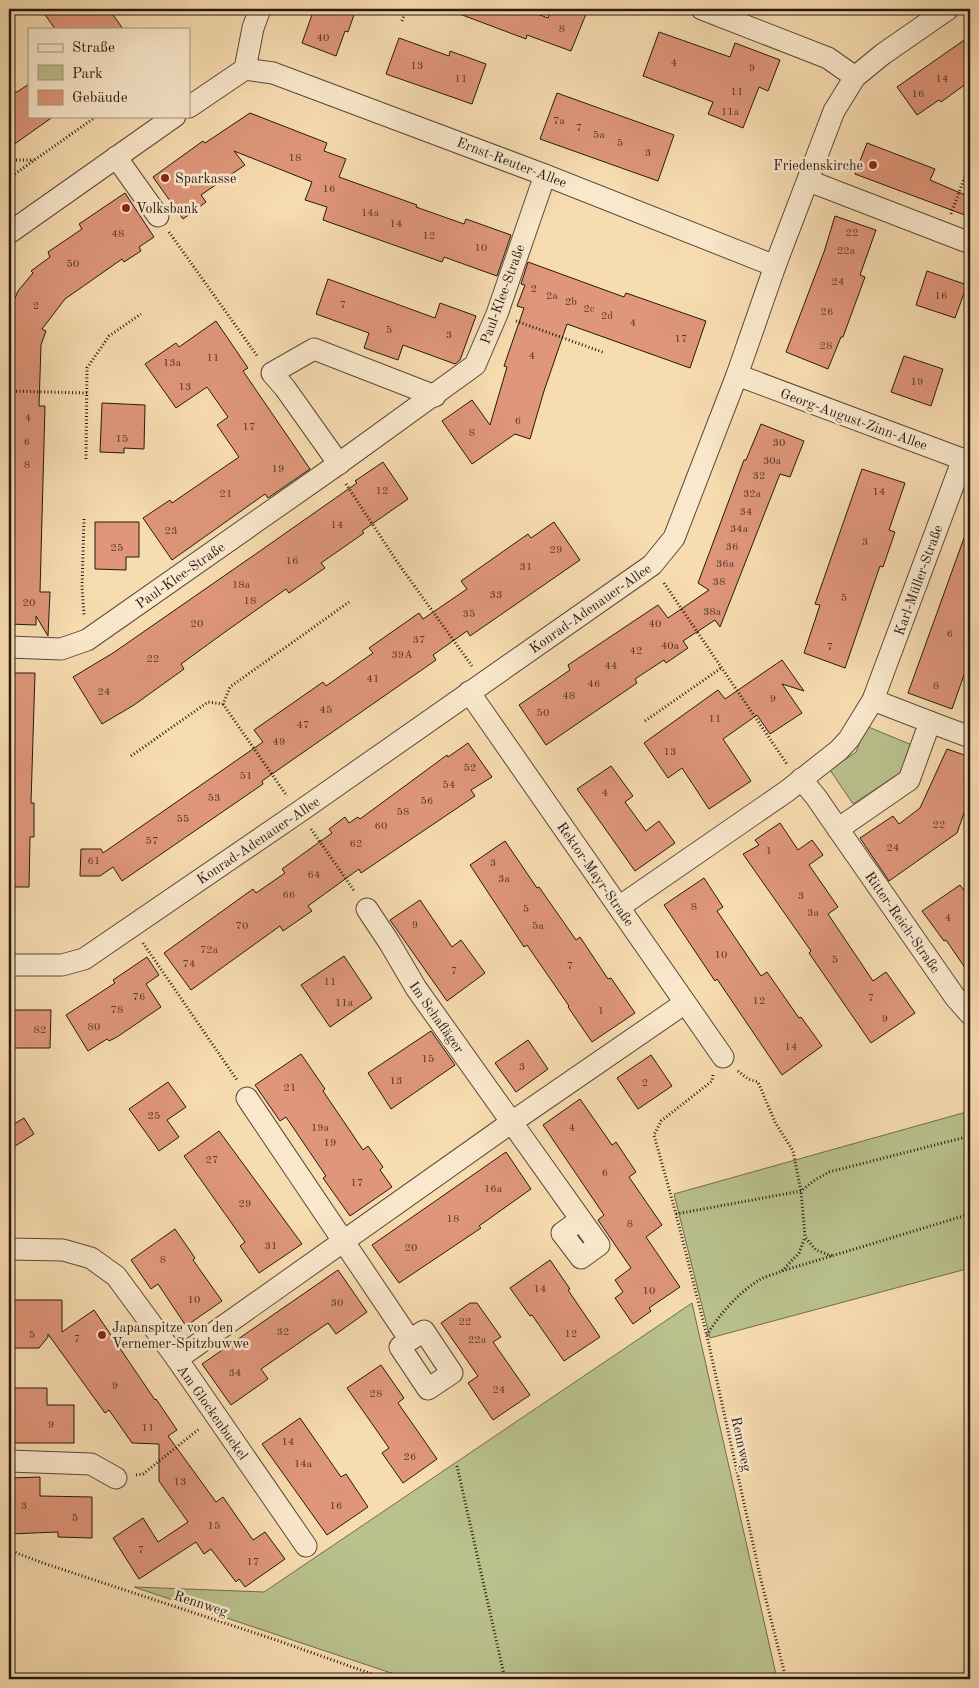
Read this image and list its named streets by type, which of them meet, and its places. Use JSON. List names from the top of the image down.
{
  "streets": {
    "street": [
      "Ernst-Reuter-Allee",
      "Paul-Klee-Straße",
      "Georg-August-Zinn-Allee",
      "Karl-Müller-Straße",
      "Konrad-Adenauer-Allee",
      "Rektor-Mayr-Straße",
      "Ritter-Reich-Straße",
      "Im Schafläger",
      "Am Glockenbuckel"
    ],
    "path": ["Rennweg"]
  },
  "crossings": [
    ["Ernst-Reuter-Allee", "Paul-Klee-Straße"],
    ["Ernst-Reuter-Allee", "Konrad-Adenauer-Allee"],
    ["Georg-August-Zinn-Allee", "Karl-Müller-Straße"],
    ["Georg-August-Zinn-Allee", "Konrad-Adenauer-Allee"],
    ["Karl-Müller-Straße", "Rektor-Mayr-Straße"],
    ["Konrad-Adenauer-Allee", "Rektor-Mayr-Straße"],
    ["Rektor-Mayr-Straße", "Rennweg"]
  ],
  "places": [
    "Friedenskirche",
    "Sparkasse",
    "Volksbank",
    "Japanspitze von den Vernemer-Spitzbuwwe"
  ],
  "house_numbers": [
    "8",
    "40",
    "4",
    "13",
    "9",
    "11",
    "14",
    "11",
    "16",
    "11a",
    "7a",
    "7",
    "5a",
    "5",
    "3",
    "18",
    "16",
    "14a",
    "14",
    "22",
    "48",
    "12",
    "10",
    "22a",
    "50",
    "24",
    "2",
    "2a",
    "16",
    "2b",
    "7",
    "2",
    "2c",
    "26",
    "2d",
    "4",
    "5",
    "3",
    "17",
    "28",
    "4",
    "11",
    "13a",
    "19",
    "13",
    "4",
    "6",
    "17",
    "8",
    "15",
    "6",
    "30",
    "30a",
    "8",
    "19",
    "32",
    "12",
    "14",
    "21",
    "32a",
    "34",
    "14",
    "34a",
    "23",
    "3",
    "36",
    "25",
    "29",
    "16",
    "36a",
    "31",
    "38",
    "18a",
    "33",
    "5",
    "18",
    "20",
    "38a",
    "35",
    "20",
    "40",
    "6",
    "37",
    "40a",
    "7",
    "42",
    "39A",
    "22",
    "44",
    "41",
    "46",
    "8",
    "24",
    "48",
    "9",
    "45",
    "50",
    "11",
    "47",
    "49",
    "13",
    "52",
    "51",
    "54",
    "4",
    "53",
    "56",
    "58",
    "55",
    "22",
    "60",
    "57",
    "62",
    "24",
    "1",
    "61",
    "3",
    "64",
    "3a",
    "66",
    "3",
    "8",
    "5",
    "3a",
    "4",
    "9",
    "70",
    "5a",
    "72a",
    "10",
    "5",
    "74",
    "7",
    "7",
    "11",
    "76",
    "7",
    "12",
    "11a",
    "78",
    "1",
    "9",
    "80",
    "82",
    "14",
    "15",
    "3",
    "13",
    "2",
    "21",
    "25",
    "19a",
    "4",
    "19",
    "27",
    "6",
    "17",
    "16a",
    "29",
    "18",
    "8",
    "31",
    "20",
    "8",
    "14",
    "10",
    "10",
    "30",
    "22",
    "32",
    "12",
    "5",
    "7",
    "22a",
    "34",
    "9",
    "24",
    "28",
    "9",
    "11",
    "14",
    "26",
    "14a",
    "13",
    "3",
    "16",
    "5",
    "15",
    "7",
    "17"
  ],
  "legend": ["Straße", "Park", "Gebäude"]
}
